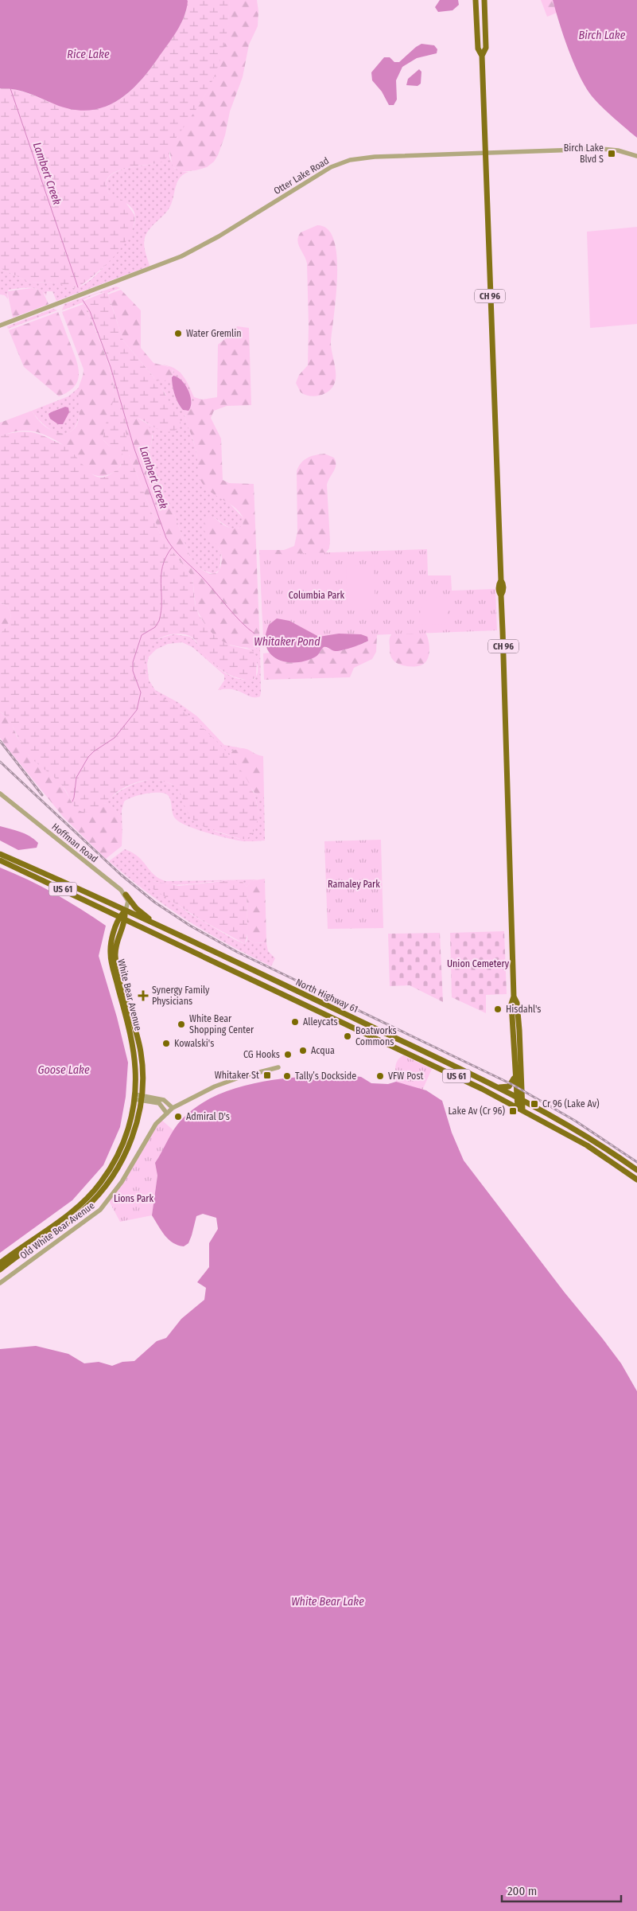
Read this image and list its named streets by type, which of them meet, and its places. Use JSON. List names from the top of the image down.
{
  "streets": {
    "main road": [
      "CH 96",
      "US 61",
      "White Bear Avenue",
      "North Highway 61"
    ],
    "street": ["Otter Lake Road", "Hoffman Road", "Old White Bear Avenue"]
  },
  "crossings": [
    ["Otter Lake Road", "CH 96"],
    ["CH 96", "North Highway 61"],
    ["US 61", "White Bear Avenue"],
    ["US 61", "North Highway 61"],
    ["White Bear Avenue", "North Highway 61"]
  ],
  "water": [
    "Birch Lake",
    "Rice Lake",
    "Lambert Creek",
    "Whitaker Pond",
    "Goose Lake",
    "White Bear Lake"
  ],
  "parks": [
    "Columbia Park",
    "Ramaley Park",
    "Union Cemetery",
    "Lions Park"
  ],
  "places": {
    "transit": [
      "Birch Lake Blvd S",
      "Whitaker St",
      "Cr 96 (Lake Av)",
      "Lake Av (Cr 96)"
    ],
    "other": [
      "Water Gremlin",
      "Hisdahl's",
      "Alleycats",
      "White Bear Shopping Center",
      "Boatworks Commons",
      "Kowalski's",
      "Acqua",
      "CG Hooks",
      "Tally’s Dockside",
      "VFW Post",
      "Admiral D's"
    ],
    "health": ["Synergy Family Physicians"]
  },
  "scale_bar": "200 m"
}
